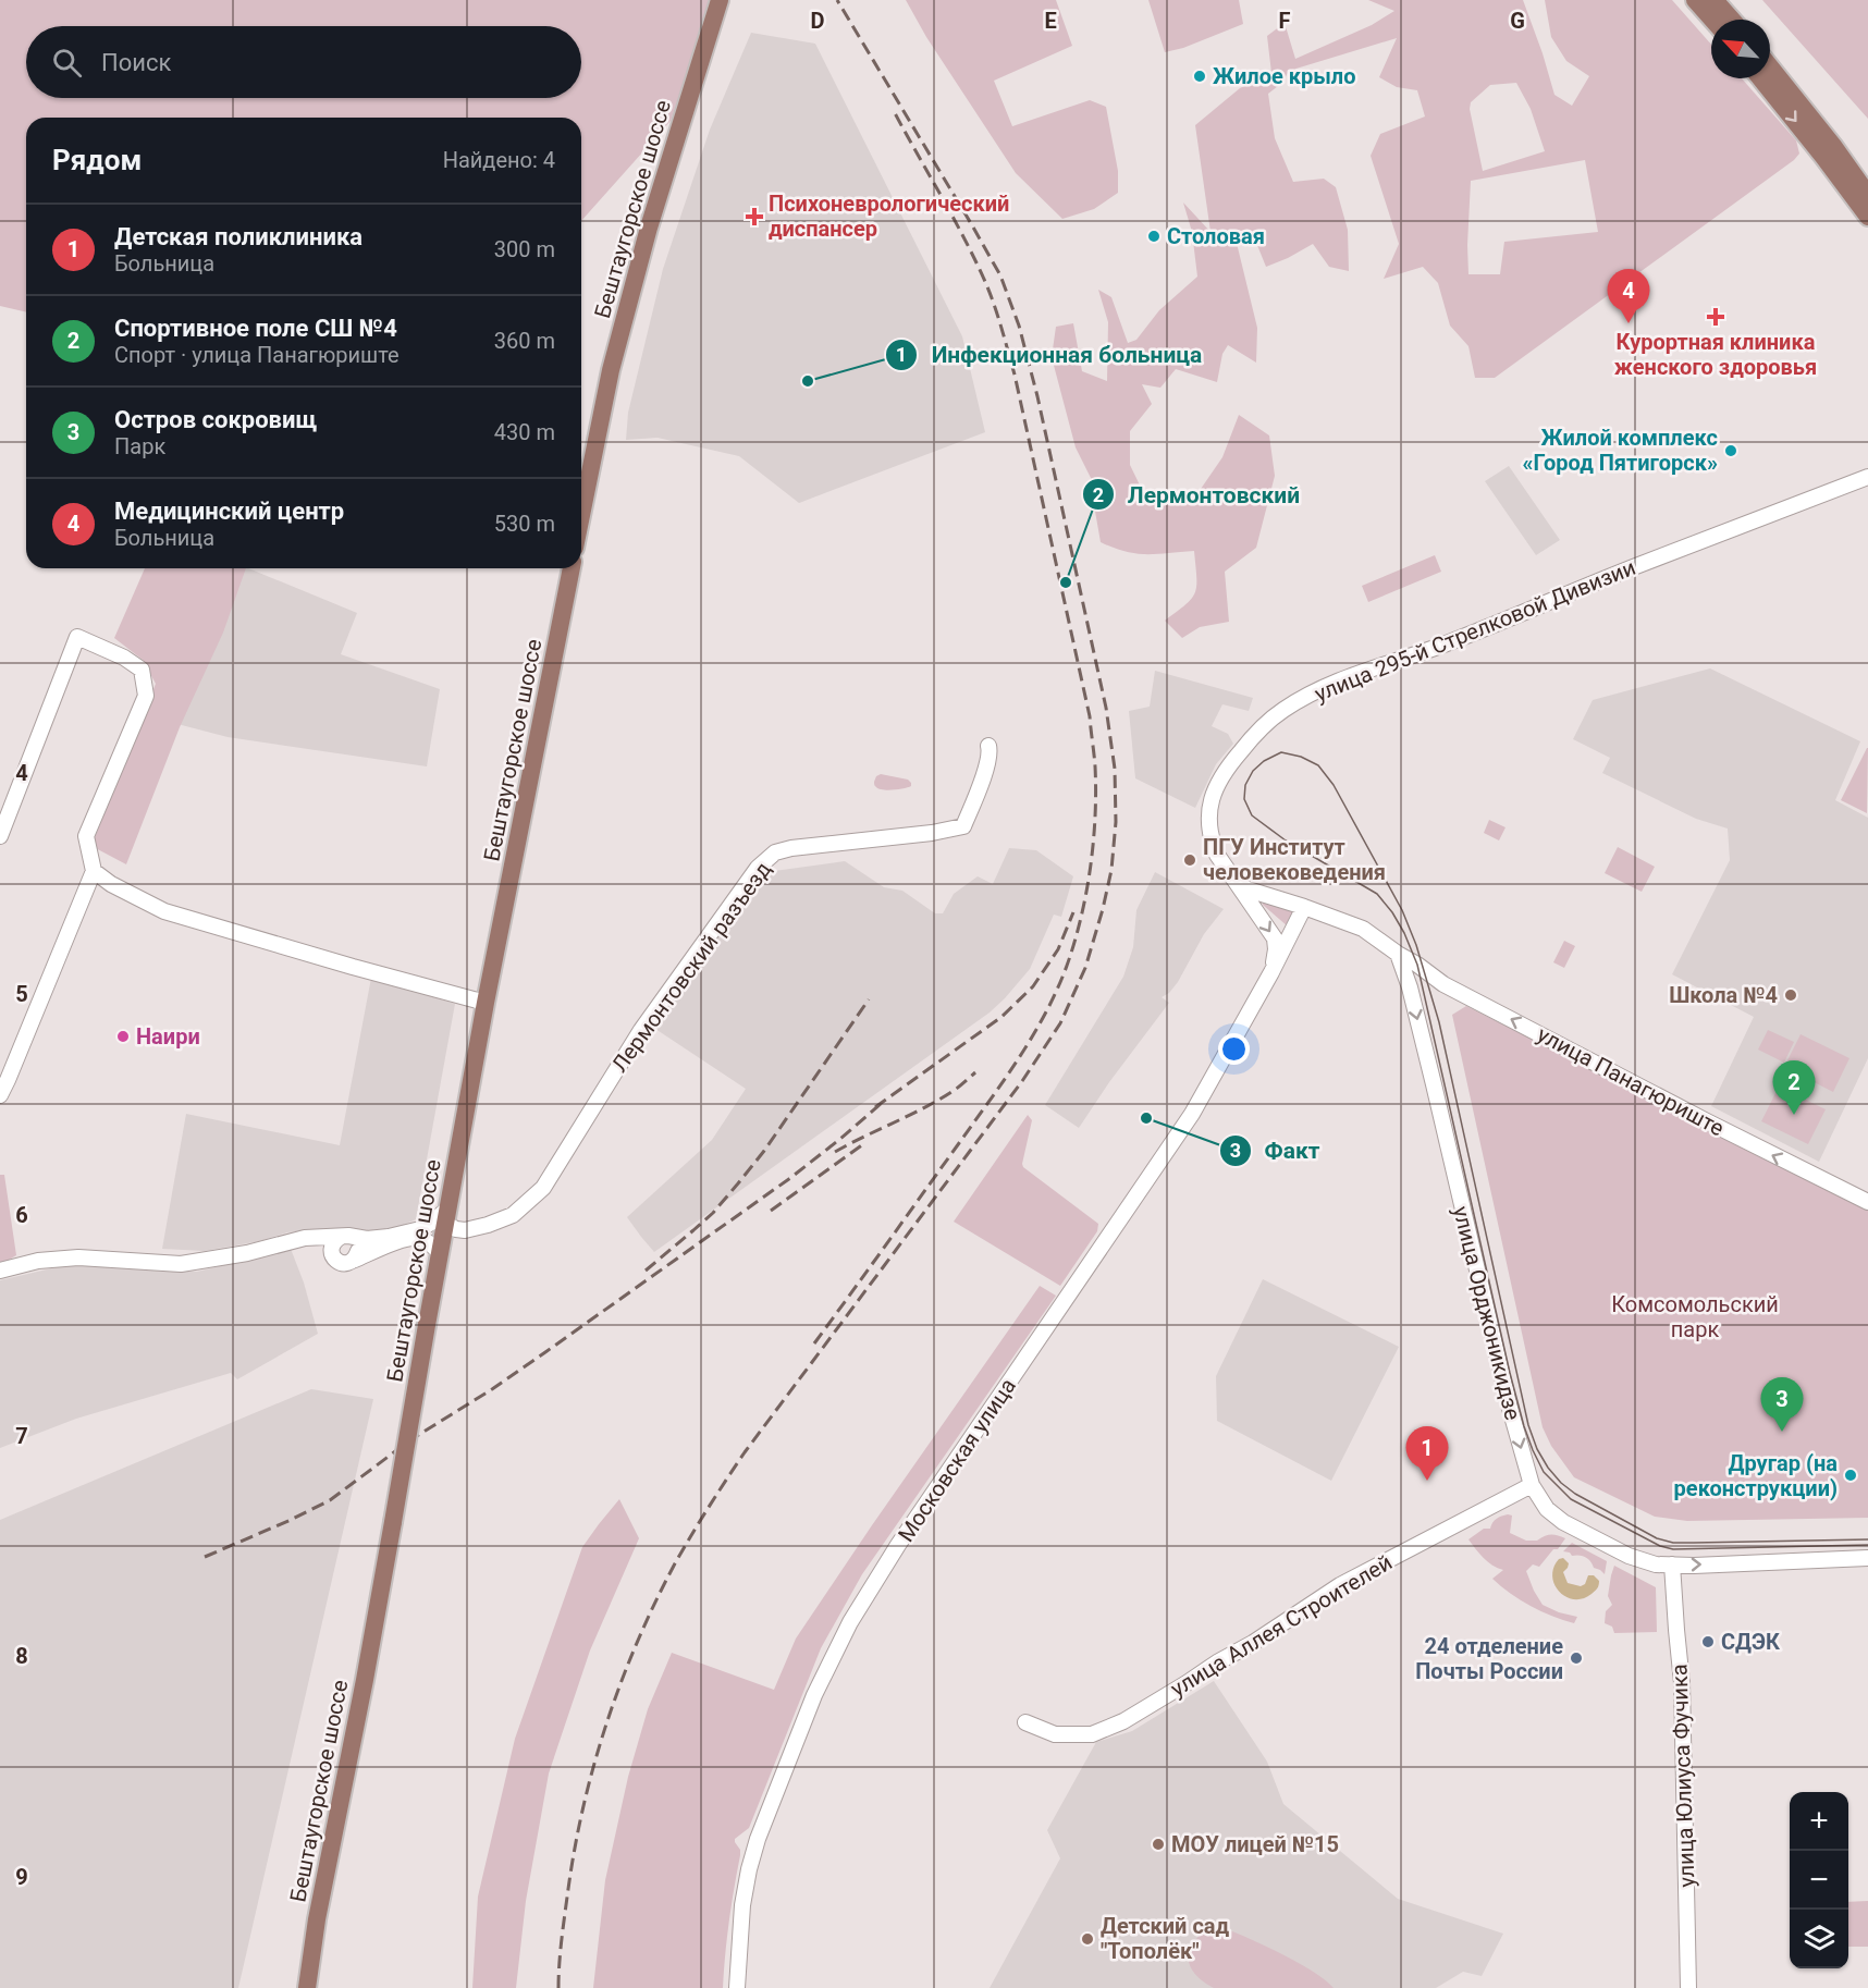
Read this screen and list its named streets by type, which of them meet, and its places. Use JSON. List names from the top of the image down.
{
  "streets": {
    "main road": ["Бештаугорское шоссе"],
    "street": [
      "улица 295-й Стрелковой Дивизии",
      "Лермонтовский разъезд",
      "улица Панагюриште",
      "улица Орджоникидзе",
      "Московская улица",
      "улица Аллея Строителей",
      "улица Юлиуса Фучика"
    ]
  },
  "crossings": [
    ["Бештаугорское шоссе", "Лермонтовский разъезд"],
    ["улица 295-й Стрелковой Дивизии", "Московская улица"],
    ["улица Панагюриште", "улица Орджоникидзе"],
    ["улица Орджоникидзе", "улица Аллея Строителей"],
    ["улица Орджоникидзе", "улица Юлиуса Фучика"]
  ],
  "one_way": ["улица Панагюриште", "улица Орджоникидзе"],
  "parks": ["Комсомольский парк"],
  "places": {
    "other": [
      "Жилое крыло",
      "Столовая",
      "Инфекционная больница",
      "Жилой комплекс «Город Пятигорск»",
      "Лермонтовский",
      "ПГУ Институт человековедения",
      "Школа №4",
      "Наири",
      "Факт",
      "Другар (на реконструкции)",
      "СДЭК",
      "24 отделение Почты России",
      "МОУ лицей №15",
      "Детский сад \"Тополёк\""
    ],
    "health": ["Психоневрологический диспансер", "Курортная клиника женского здоровья"]
  },
  "north": "top left",
  "page": {
    "search": "Поиск",
    "heading": ["Рядом", "Найдено: 4"],
    "list": [
      {
        "mark": "1",
        "name": "Детская поликлиника",
        "note": "Больница",
        "value": "300 m"
      },
      {
        "mark": "2",
        "name": "Спортивное поле СШ №4",
        "note": "Спорт · улица Панагюриште",
        "value": "360 m"
      },
      {
        "mark": "3",
        "name": "Остров сокровищ",
        "note": "Парк",
        "value": "430 m"
      },
      {
        "mark": "4",
        "name": "Медицинский центр",
        "note": "Больница",
        "value": "530 m"
      }
    ],
    "pins": [
      "4",
      "2",
      "3",
      "1"
    ],
    "map_buttons": ["+", "−"]
  },
  "grid": {
    "columns": [
      "D",
      "E",
      "F",
      "G"
    ],
    "rows": [
      "4",
      "5",
      "6",
      "7",
      "8",
      "9"
    ]
  }
}
